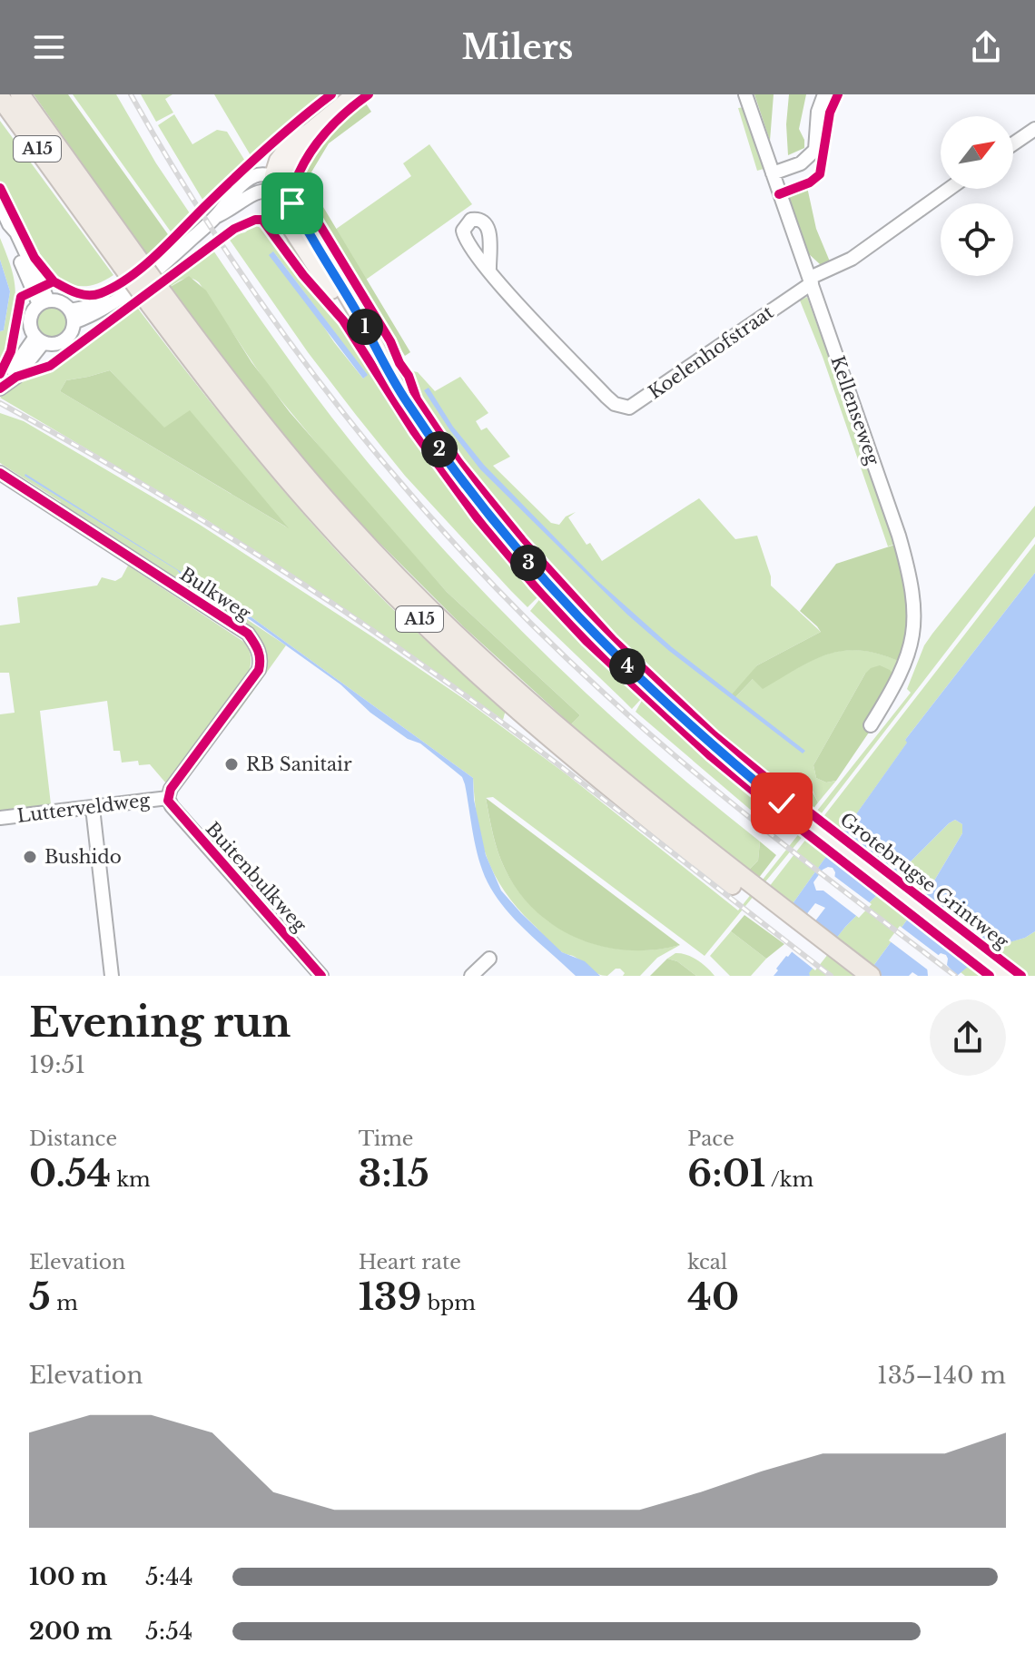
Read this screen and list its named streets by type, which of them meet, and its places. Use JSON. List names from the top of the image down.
{
  "streets": {
    "highway": ["A15"],
    "main road": ["Grotebrugse Grintweg"],
    "street": [
      "Koelenhofstraat",
      "Kellenseweg",
      "Bulkweg",
      "Lutterveldweg",
      "Buitenbulkweg"
    ]
  },
  "crossings": [
    ["Koelenhofstraat", "Kellenseweg"],
    ["Bulkweg", "Lutterveldweg"],
    ["Bulkweg", "Buitenbulkweg"],
    ["Lutterveldweg", "Buitenbulkweg"]
  ],
  "places": ["RB Sanitair", "Bushido"],
  "north": "top right",
  "page": {
    "header": "Milers",
    "pins": [
      "1",
      "2",
      "3",
      "4"
    ],
    "heading": ["Evening run", "19:51"],
    "stats": [
      ["Distance", "0.54 km"],
      ["Time", "3:15"],
      ["Pace", "6:01 /km"],
      ["Elevation", "5 m"],
      ["Heart rate", "139 bpm"],
      ["kcal", "40"]
    ],
    "chart": ["Elevation", "135–140 m"],
    "list": [
      {
        "name": "100 m",
        "note": "5:44"
      },
      {
        "name": "200 m",
        "note": "5:54"
      }
    ]
  }
}
